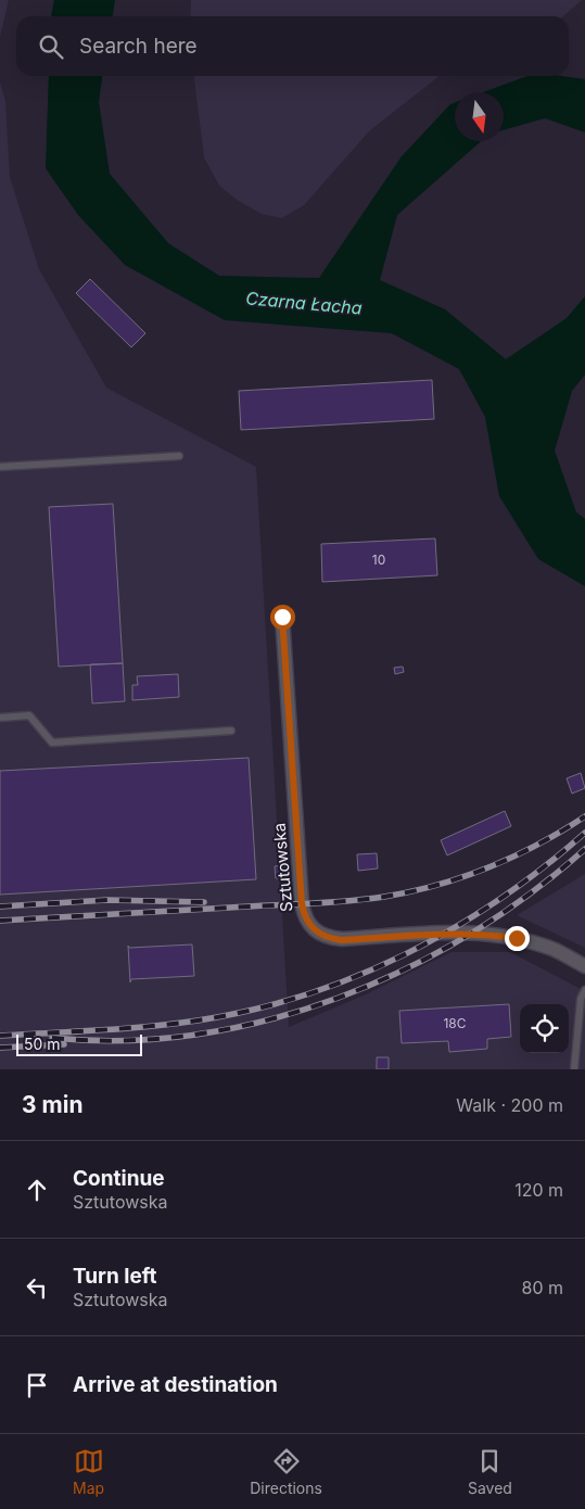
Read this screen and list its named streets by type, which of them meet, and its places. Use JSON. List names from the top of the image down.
{
  "streets": {
    "street": ["Sztutowska"]
  },
  "water": ["Czarna Łacha"],
  "house_numbers": ["10", "18C"],
  "scale_bar": "50 m",
  "north": "bottom",
  "page": {
    "search": "Search here",
    "scale": "50 m",
    "heading": ["3 min", "Walk · 200 m"],
    "list": [
      ["Continue", "Sztutowska", "120 m"],
      ["Turn left", "Sztutowska", "80 m"],
      "Arrive at destination"
    ],
    "nav": ["Map", "Directions", "Saved"]
  }
}
